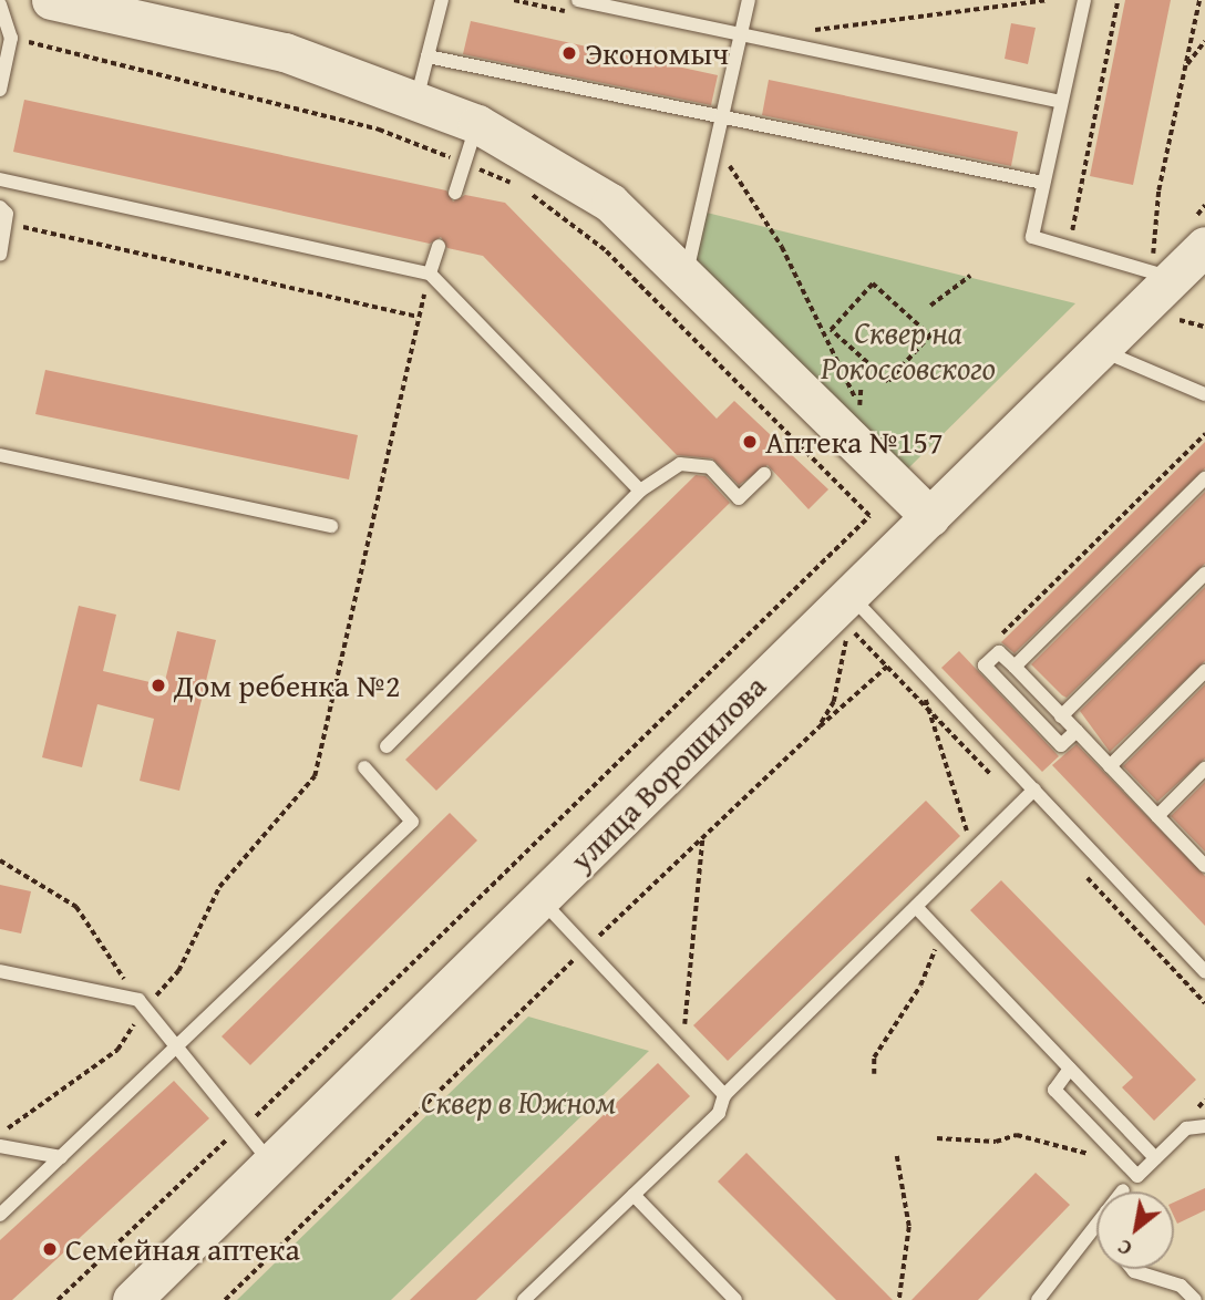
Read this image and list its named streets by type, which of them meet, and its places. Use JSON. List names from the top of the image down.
{
  "streets": {
    "main road": ["улица Ворошилова"]
  },
  "parks": ["Сквер на Рокоссовского", "Сквер в Южном"],
  "places": [
    "Экономыч",
    "Аптека №157",
    "Дом ребенка №2",
    "Семейная аптека"
  ],
  "north": "bottom left"
}
